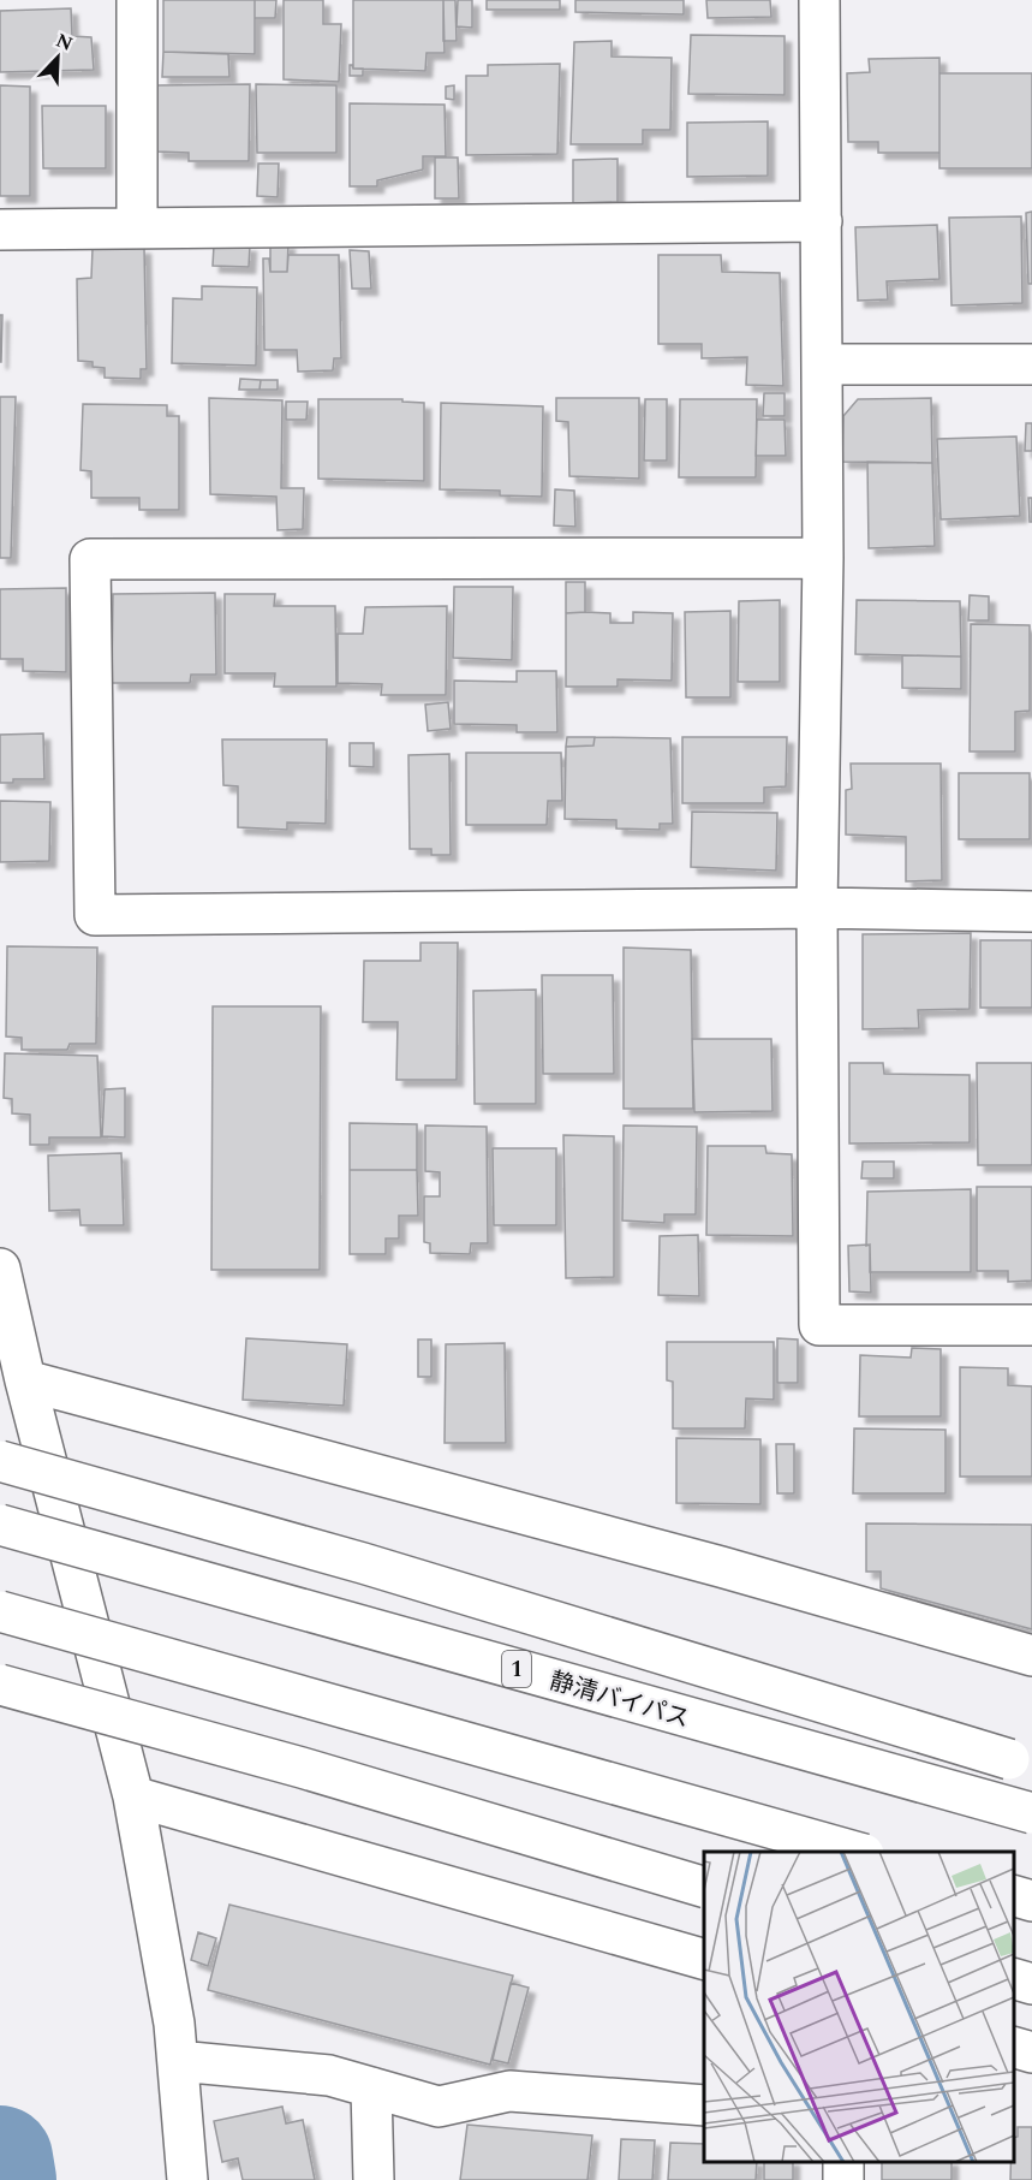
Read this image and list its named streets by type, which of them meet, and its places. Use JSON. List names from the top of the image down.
{
  "streets": {
    "main road": ["1", "静清バイパス"]
  },
  "north": "top right"
}
